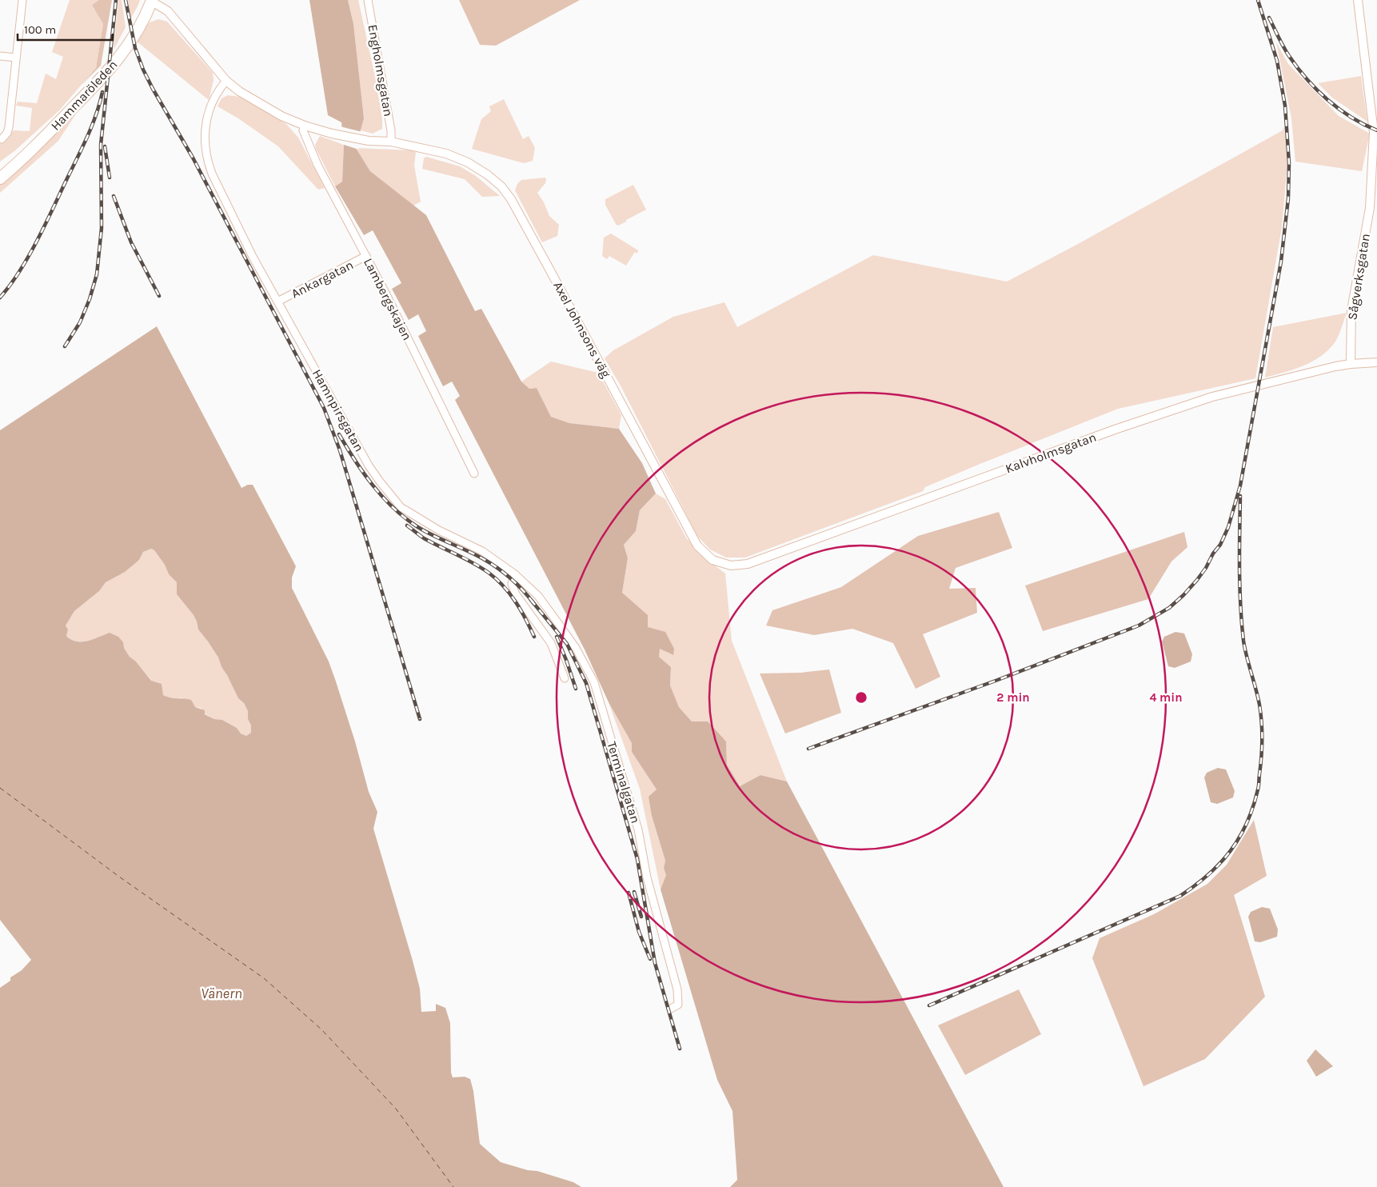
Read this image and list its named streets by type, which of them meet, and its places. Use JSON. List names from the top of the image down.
{
  "streets": {
    "main road": ["Hammaröleden"],
    "street": [
      "Engholmsgatan",
      "Sågverksgatan",
      "Ankargatan",
      "Lambergskajen",
      "Axel Johnsons väg",
      "Hamnpirsgatan",
      "Kalvholmsgatan",
      "Terminalgatan"
    ]
  },
  "crossings": [
    ["Engholmsgatan", "Axel Johnsons väg"],
    ["Hammaröleden", "Axel Johnsons väg"],
    ["Sågverksgatan", "Kalvholmsgatan"],
    ["Ankargatan", "Lambergskajen"],
    ["Ankargatan", "Hamnpirsgatan"],
    ["Lambergskajen", "Axel Johnsons väg"],
    ["Axel Johnsons väg", "Hamnpirsgatan"],
    ["Axel Johnsons väg", "Kalvholmsgatan"],
    ["Hamnpirsgatan", "Terminalgatan"]
  ],
  "water": ["Vänern"],
  "scale_bar": "100 m",
  "rings": ["2 min", "4 min"]
}
